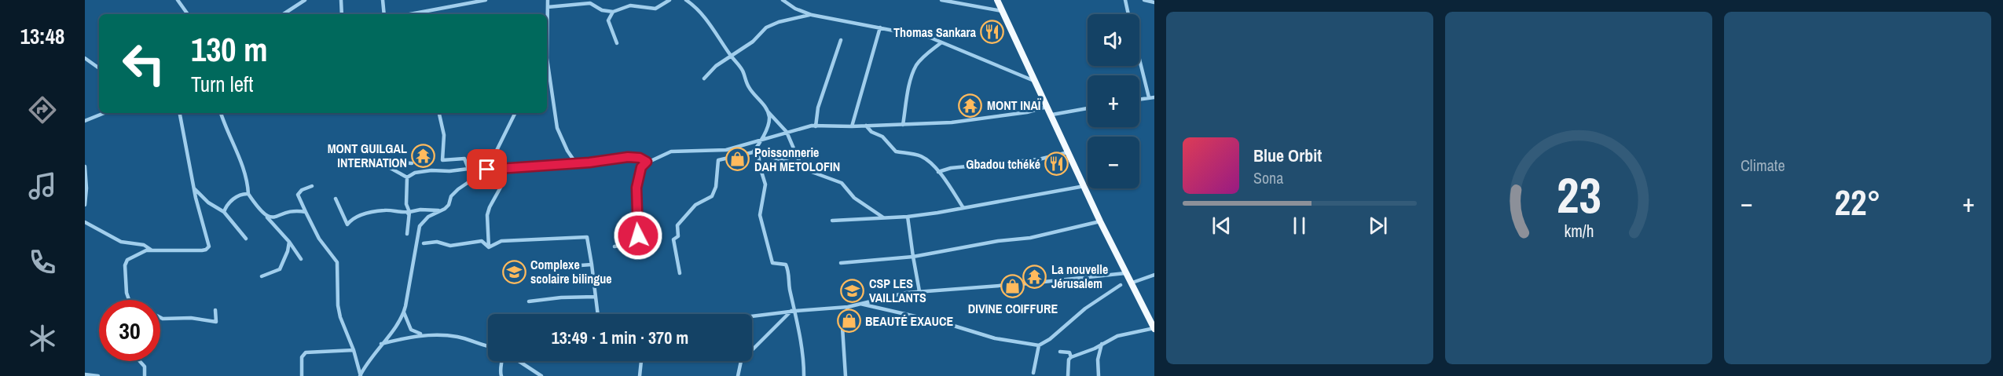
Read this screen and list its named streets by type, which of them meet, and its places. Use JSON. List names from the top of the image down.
{
  "places": {
    "restaurant": ["Thomas Sankara", "Gbadou tchéké"],
    "temple": ["MONT INAÏ", "MONT GUILGAL INTERNATION", "La nouvelle Jérusalem"],
    "shop": ["Poissonnerie DAH METOLOFIN", "DIVINE COIFFURE", "BEAUTÉ EXAUCE"],
    "school or university": ["Complexe scolaire bilingue", "CSP LES VAILLANTS"]
  },
  "page": {
    "tabs": "13:48",
    "tile": "Climate",
    "map_buttons": ["+", "−"],
    "turn": ["130 m", "Turn left"],
    "song": ["Blue Orbit", "Sona"],
    "heat": ["−", "22°", "+"],
    "limit": "30",
    "trip": "13:49 · 1 min · 370 m",
    "gauge": ["23", "km/h"]
  }
}
